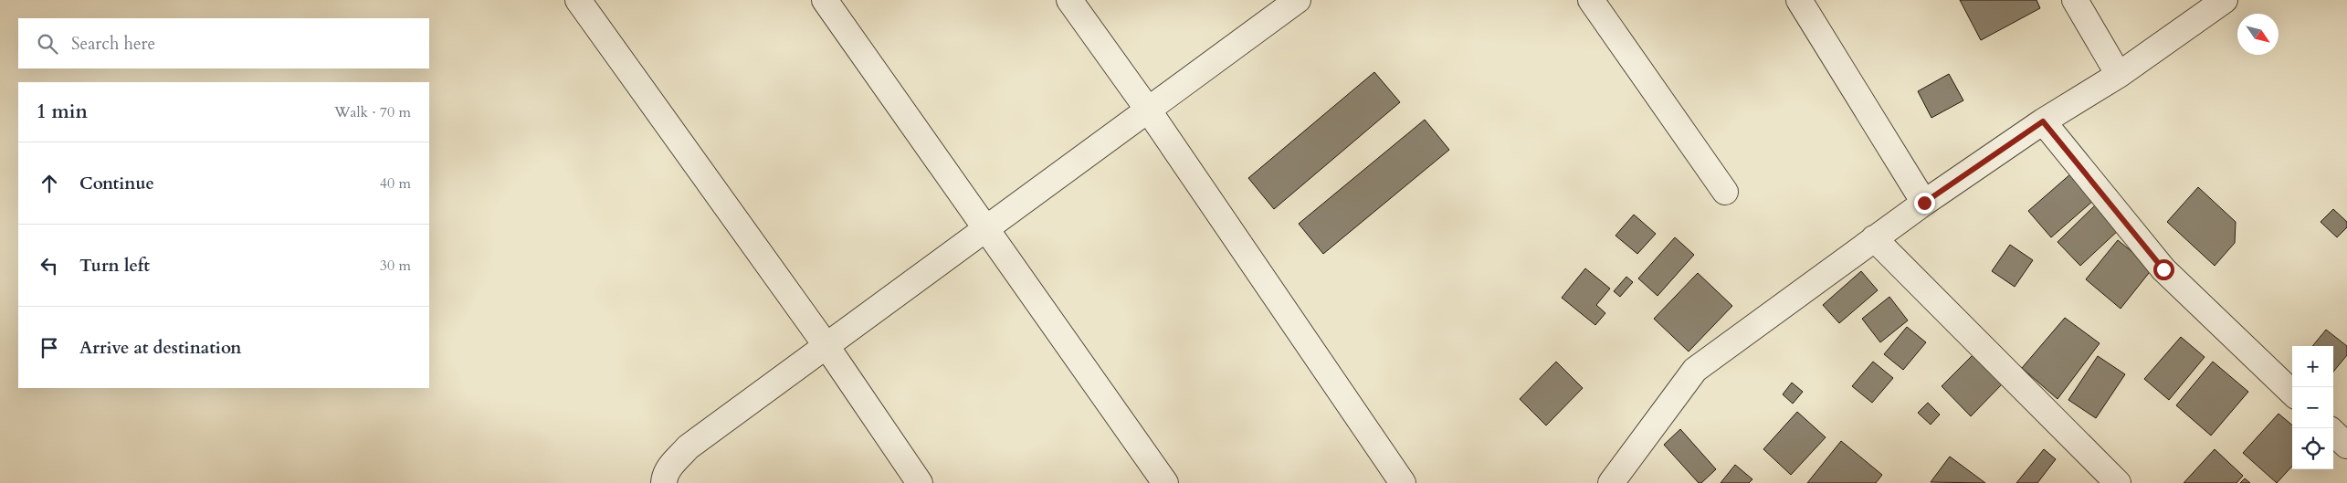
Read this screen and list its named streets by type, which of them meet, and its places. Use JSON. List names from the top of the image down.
{
  "north": "bottom right",
  "page": {
    "search": "Search here",
    "heading": ["1 min", "Walk · 70 m"],
    "list": [
      ["Continue", "40 m"],
      ["Turn left", "30 m"],
      "Arrive at destination"
    ],
    "map_buttons": ["+", "−"]
  }
}
